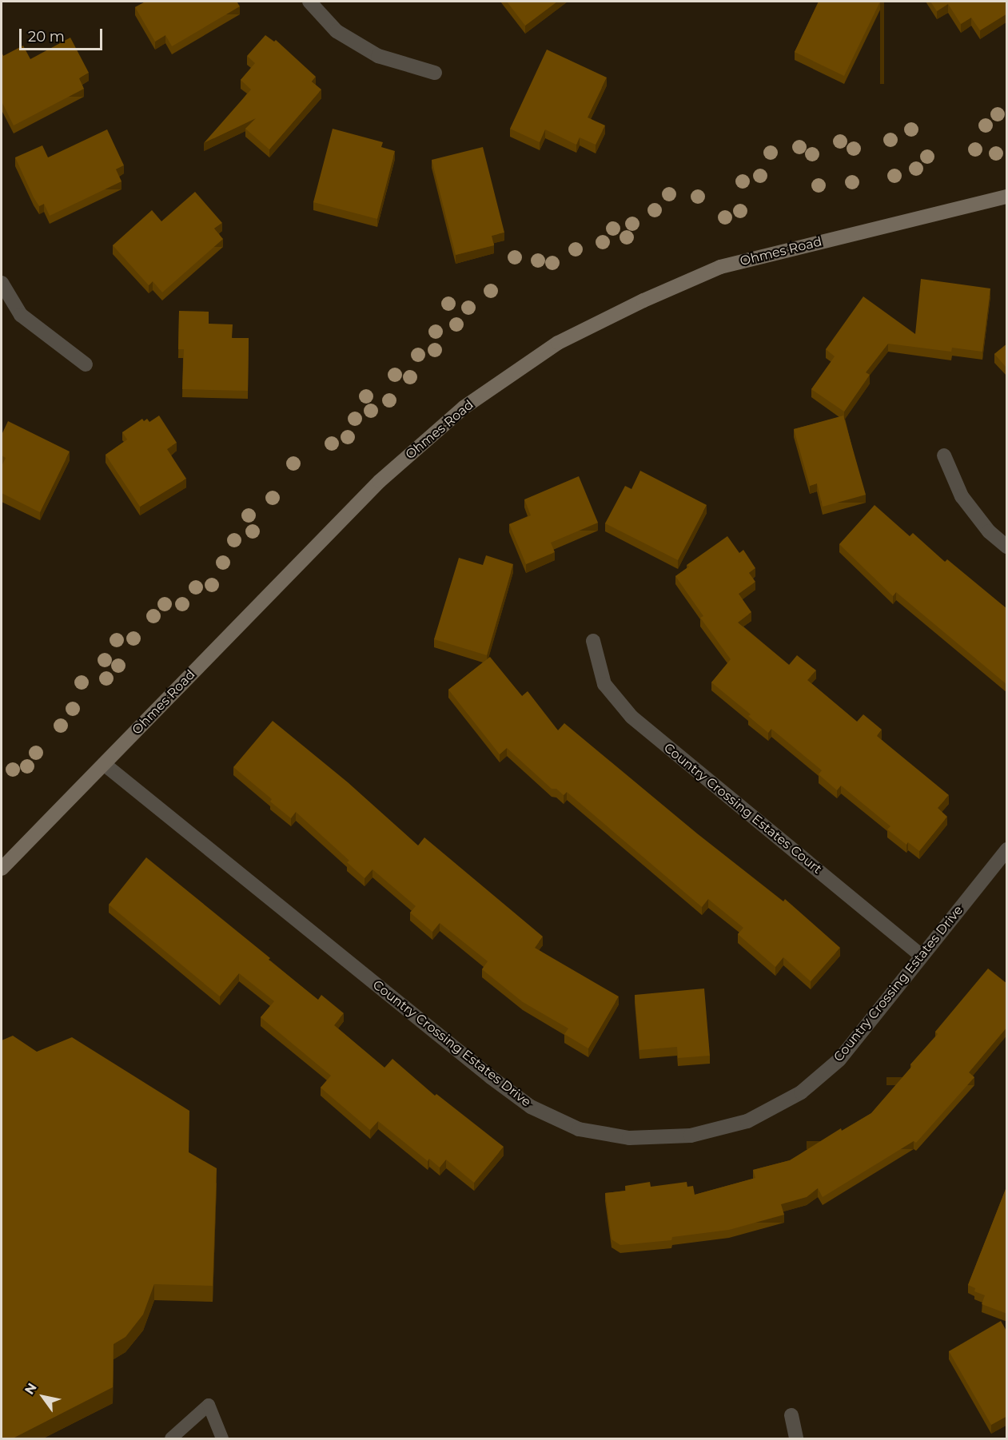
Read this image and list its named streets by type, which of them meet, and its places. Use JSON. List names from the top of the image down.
{
  "streets": {
    "main road": ["Ohmes Road"],
    "street": ["Country Crossing Estates Court", "Country Crossing Estates Drive"]
  },
  "crossings": [
    ["Ohmes Road", "Country Crossing Estates Drive"],
    ["Country Crossing Estates Court", "Country Crossing Estates Drive"]
  ],
  "scale_bar": "20 m",
  "north": "top left"
}
